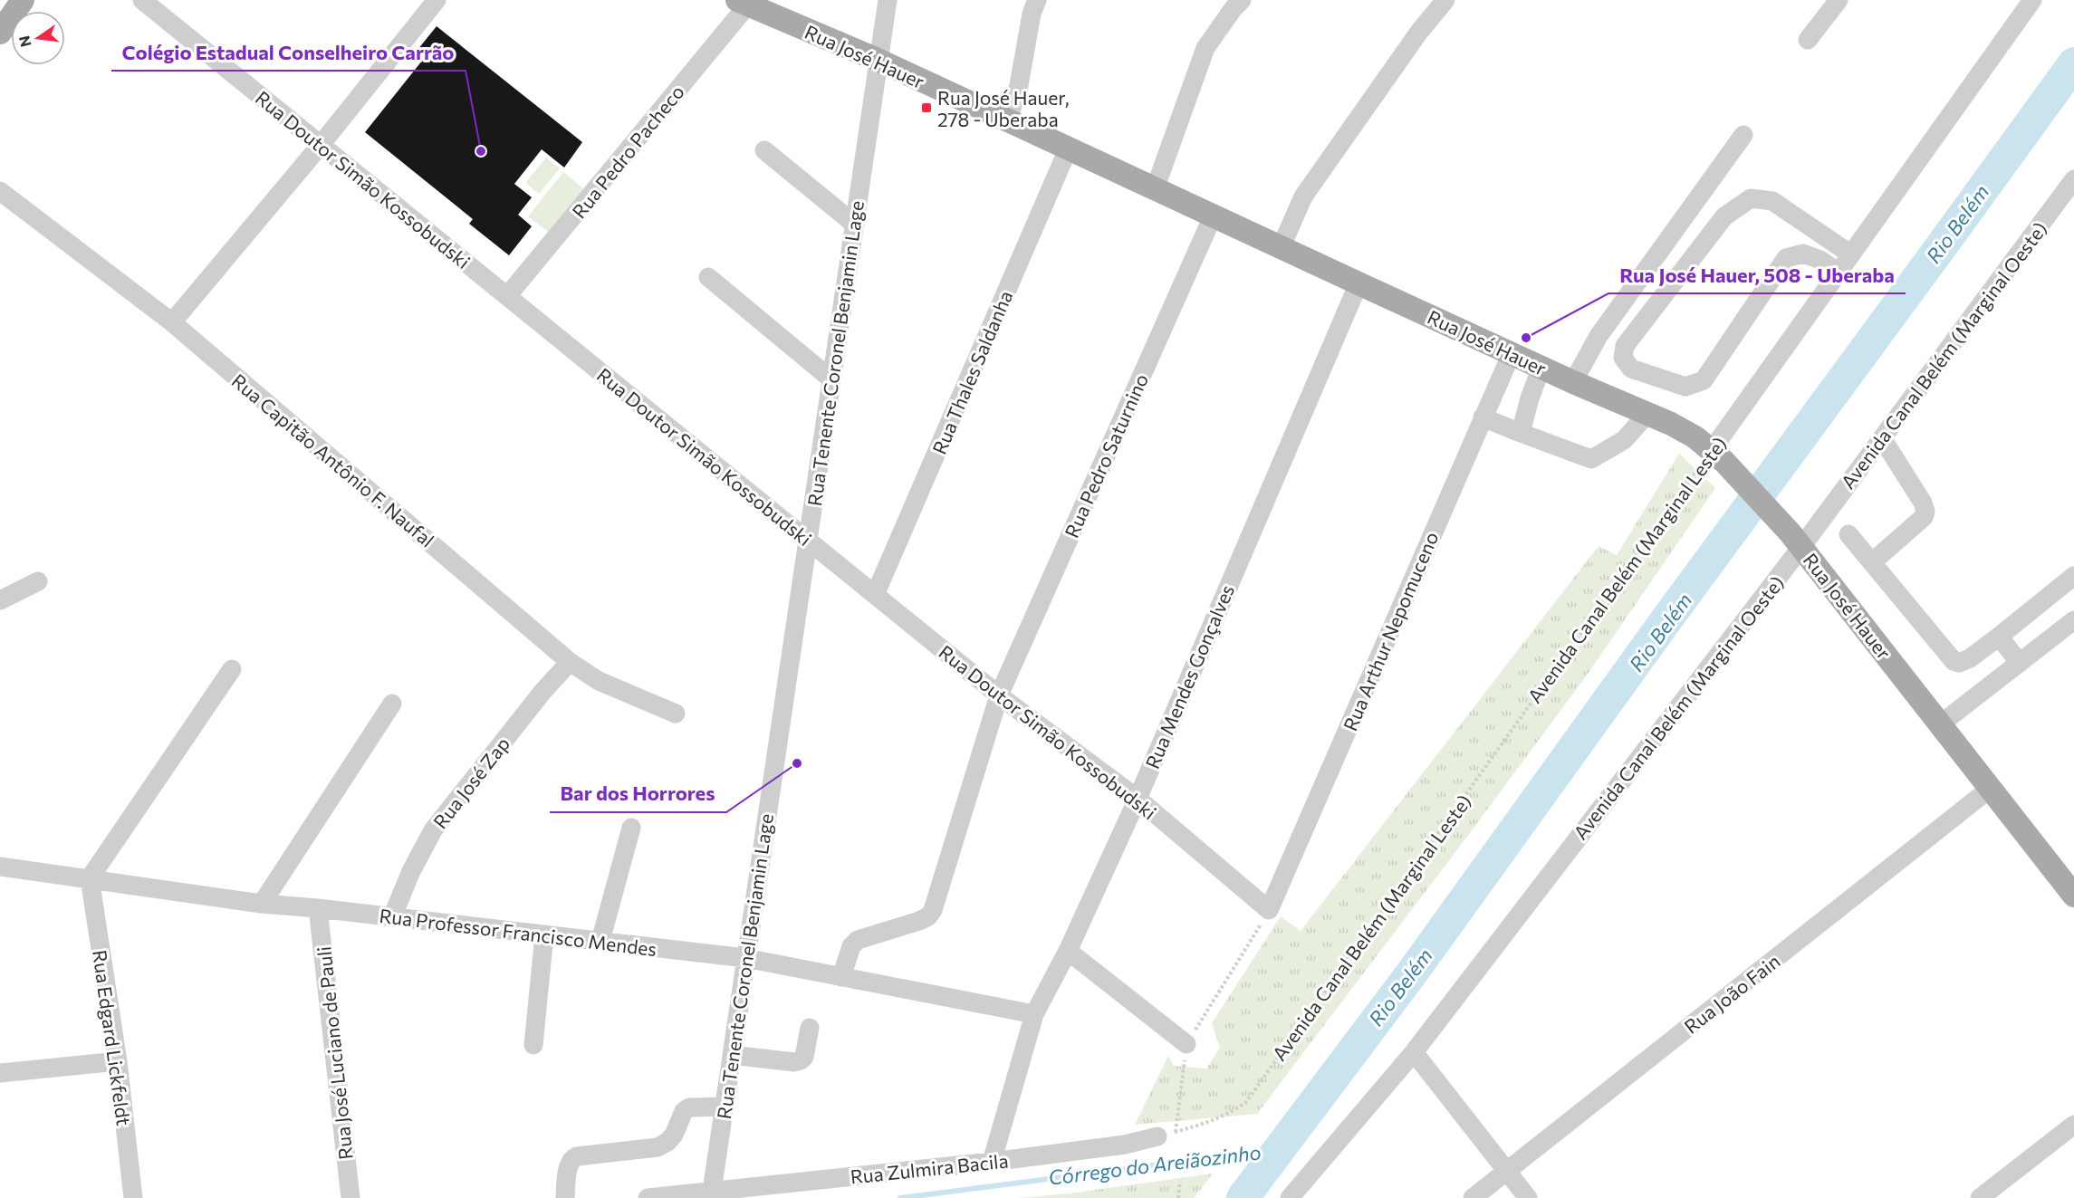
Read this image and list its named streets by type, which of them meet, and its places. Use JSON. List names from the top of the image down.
{
  "streets": {
    "main road": ["Rua José Hauer"],
    "street": [
      "Rua Pedro Pacheco",
      "Rua Doutor Simão Kossobudski",
      "Rua Tenente Coronel Benjamin Lage",
      "Avenida Canal Belém (Marginal Oeste)",
      "Rua Thales Saldanha",
      "Rua Pedro Saturnino",
      "Rua Capitão Antônio F. Naufal",
      "Avenida Canal Belém (Marginal Leste)",
      "Rua Arthur Nepomuceno",
      "Rua Mendes Gonçalves",
      "Rua José Zap",
      "Rua Professor Francisco Mendes",
      "Rua João Fain",
      "Rua Edgard Lickfeldt",
      "Rua José Luciano de Pauli",
      "Rua Zulmira Bacila"
    ]
  },
  "crossings": [
    ["Rua José Hauer", "Rua Pedro Pacheco"],
    ["Rua José Hauer", "Rua Tenente Coronel Benjamin Lage"],
    ["Rua José Hauer", "Avenida Canal Belém (Marginal Oeste)"],
    ["Rua José Hauer", "Rua Thales Saldanha"],
    ["Rua José Hauer", "Rua Pedro Saturnino"],
    ["Rua José Hauer", "Avenida Canal Belém (Marginal Leste)"],
    ["Rua José Hauer", "Rua Arthur Nepomuceno"],
    ["Rua José Hauer", "Rua Mendes Gonçalves"],
    ["Rua José Hauer", "Rua João Fain"],
    ["Rua Pedro Pacheco", "Rua Doutor Simão Kossobudski"],
    ["Rua Doutor Simão Kossobudski", "Rua Tenente Coronel Benjamin Lage"],
    ["Rua Doutor Simão Kossobudski", "Rua Thales Saldanha"],
    ["Rua Doutor Simão Kossobudski", "Rua Pedro Saturnino"],
    ["Rua Doutor Simão Kossobudski", "Rua Arthur Nepomuceno"],
    ["Rua Doutor Simão Kossobudski", "Rua Mendes Gonçalves"],
    ["Rua Tenente Coronel Benjamin Lage", "Rua Professor Francisco Mendes"],
    ["Rua Tenente Coronel Benjamin Lage", "Rua Zulmira Bacila"],
    ["Rua Pedro Saturnino", "Rua Professor Francisco Mendes"],
    ["Rua Capitão Antônio F. Naufal", "Rua José Zap"],
    ["Avenida Canal Belém (Marginal Leste)", "Rua Zulmira Bacila"],
    ["Rua Mendes Gonçalves", "Rua Professor Francisco Mendes"],
    ["Rua Mendes Gonçalves", "Rua Zulmira Bacila"],
    ["Rua José Zap", "Rua Professor Francisco Mendes"],
    ["Rua Professor Francisco Mendes", "Rua Edgard Lickfeldt"],
    ["Rua Professor Francisco Mendes", "Rua José Luciano de Pauli"]
  ],
  "water": ["Rio Belém", "Córrego do Areiãozinho"],
  "places": {
    "transit": ["Rua José Hauer, 278 - Uberaba"],
    "other": ["Colégio Estadual Conselheiro Carrão", "Rua José Hauer, 508 - Uberaba", "Bar dos Horrores"]
  },
  "north": "left"
}
